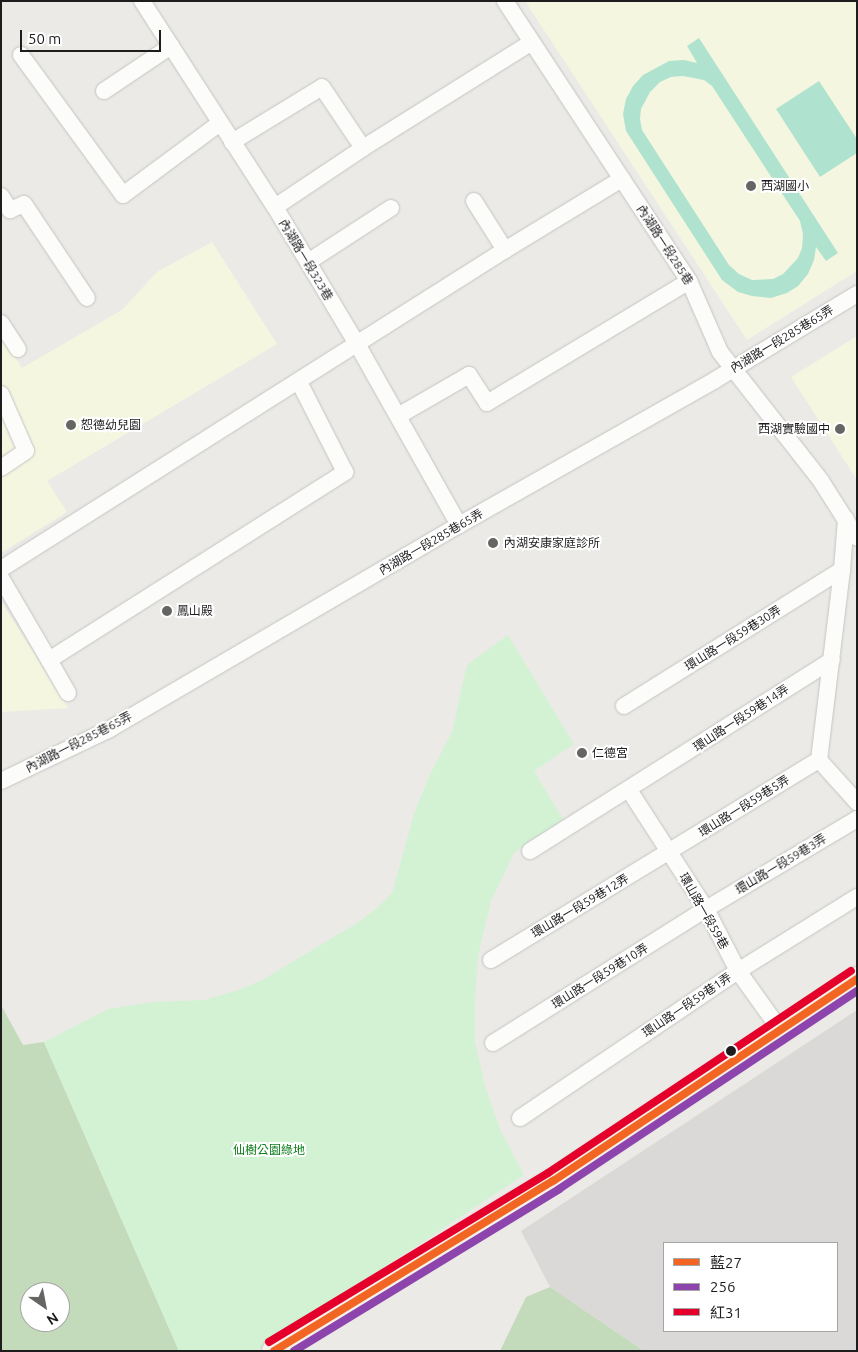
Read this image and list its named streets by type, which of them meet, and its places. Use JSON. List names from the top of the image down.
{
  "streets": {
    "street": [
      "內湖路一段285巷",
      "內湖路一段323巷",
      "內湖路一段285巷65弄",
      "環山路一段59巷30弄",
      "環山路一段59巷14弄",
      "環山路一段59巷5弄",
      "環山路一段59巷3弄",
      "環山路一段59巷12弄",
      "環山路一段59巷",
      "環山路一段59巷10弄",
      "環山路一段59巷1弄"
    ]
  },
  "crossings": [
    ["內湖路一段285巷", "內湖路一段285巷65弄"],
    ["內湖路一段323巷", "內湖路一段285巷65弄"],
    ["環山路一段59巷14弄", "環山路一段59巷"],
    ["環山路一段59巷5弄", "環山路一段59巷12弄"],
    ["環山路一段59巷5弄", "環山路一段59巷"],
    ["環山路一段59巷3弄", "環山路一段59巷"],
    ["環山路一段59巷3弄", "環山路一段59巷10弄"],
    ["環山路一段59巷12弄", "環山路一段59巷"],
    ["環山路一段59巷", "環山路一段59巷10弄"],
    ["環山路一段59巷", "環山路一段59巷1弄"]
  ],
  "parks": ["仙樹公園綠地"],
  "places": [
    "西湖國小",
    "恕德幼兒園",
    "西湖實驗國中",
    "內湖安康家庭診所",
    "鳳山殿",
    "仁德宮"
  ],
  "lines": ["transit line 紅31", "transit line 藍27", "transit line 256"],
  "legend": ["藍27", "256", "紅31"],
  "scale_bar": "50 m",
  "north": "bottom right"
}
